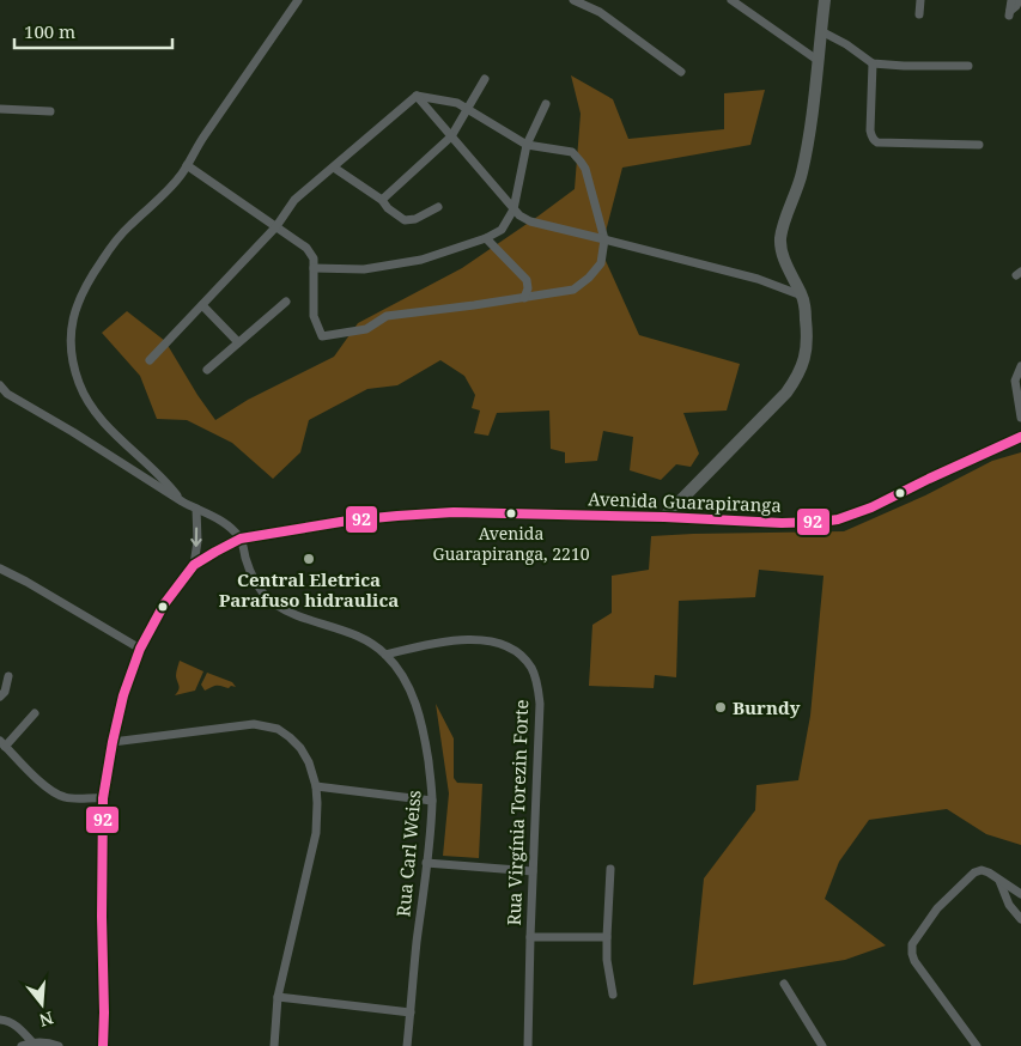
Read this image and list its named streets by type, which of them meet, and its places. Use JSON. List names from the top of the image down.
{
  "streets": {
    "main road": ["Avenida Guarapiranga"],
    "street": ["Rua Virgínia Torezin Forte", "Rua Carl Weiss"]
  },
  "crossings": [
    ["Avenida Guarapiranga", "Rua Carl Weiss"],
    ["Rua Virgínia Torezin Forte", "Rua Carl Weiss"]
  ],
  "places": ["Avenida Guarapiranga, 2210", "Central Eletrica Parafuso hidraulica", "Burndy"],
  "lines": ["transit line 92"],
  "scale_bar": "100 m",
  "north": "bottom"
}
